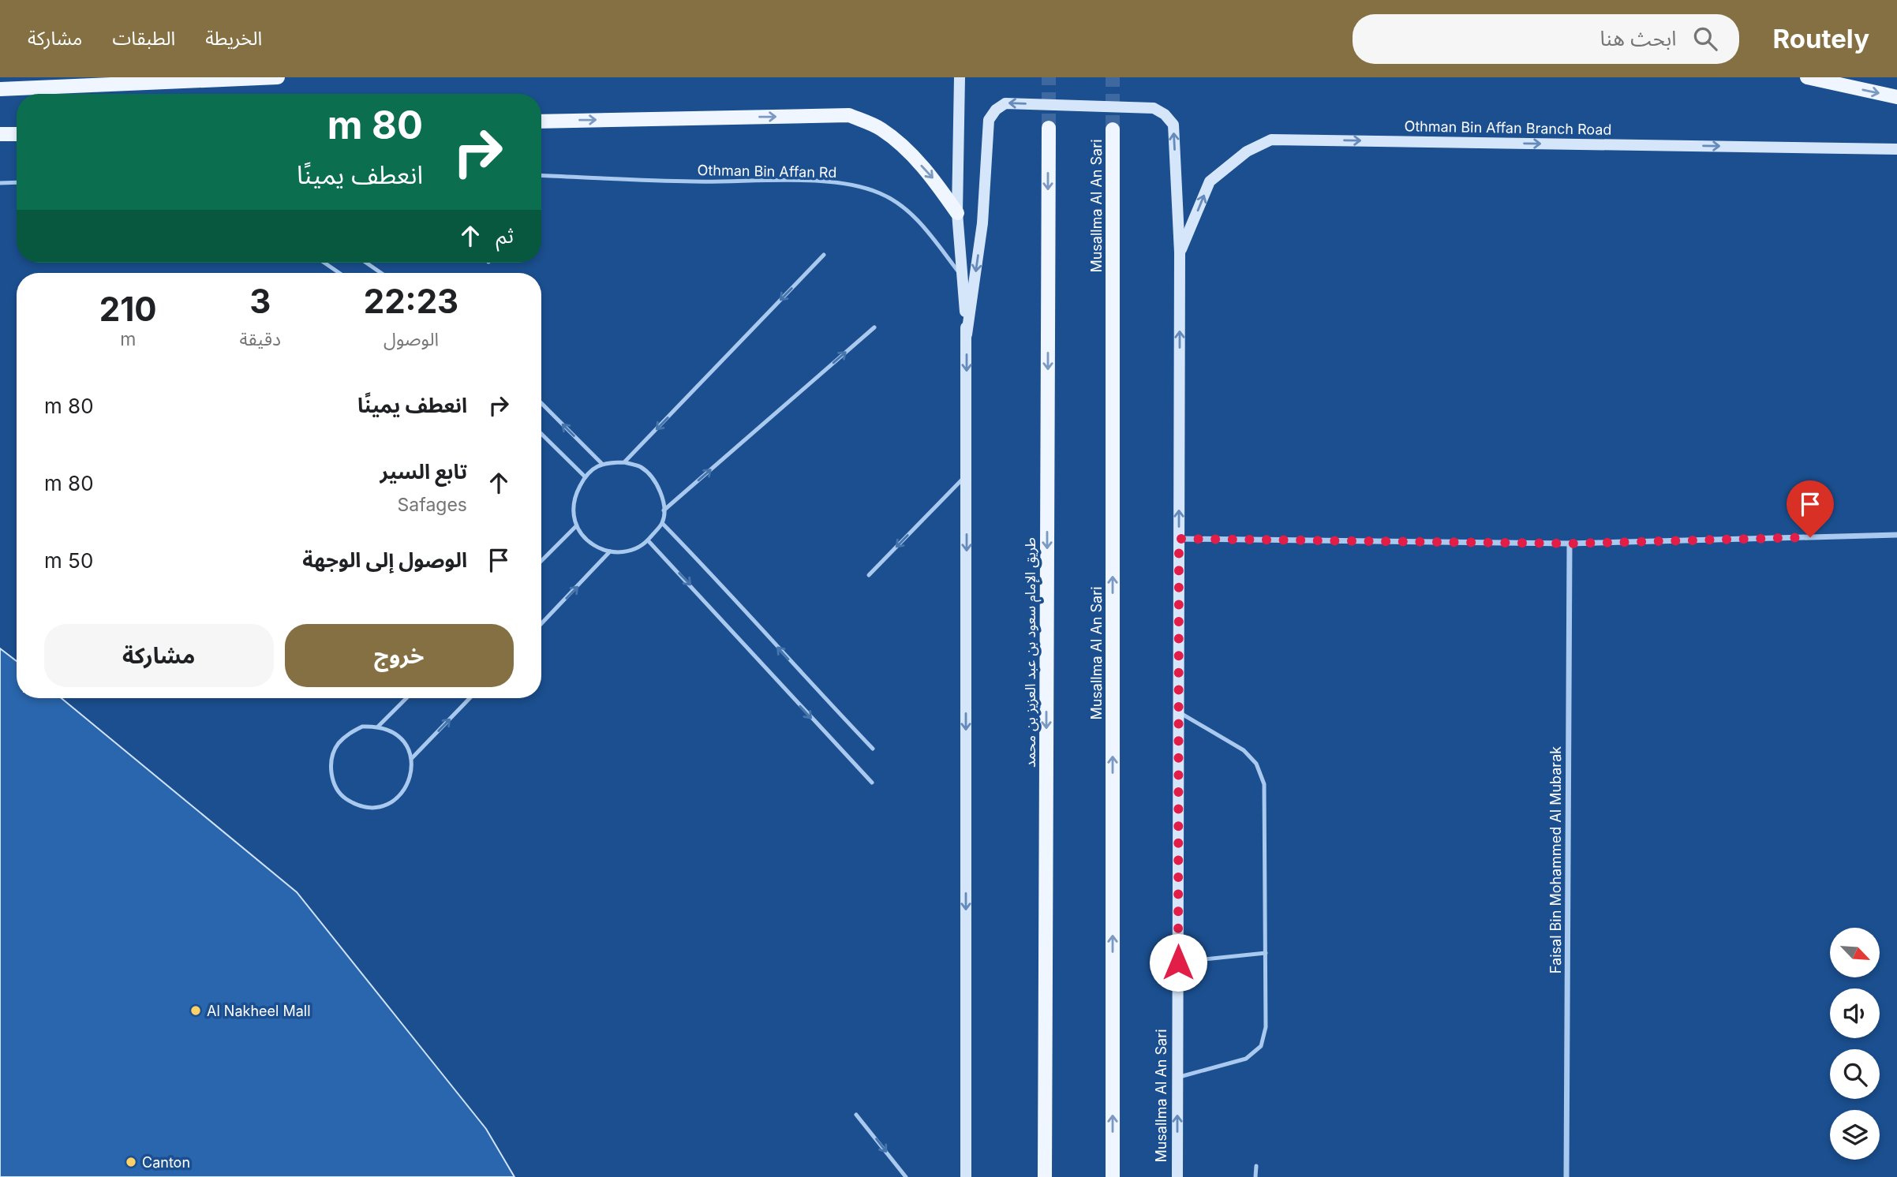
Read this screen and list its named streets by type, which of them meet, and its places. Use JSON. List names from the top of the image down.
{
  "streets": {
    "main road": ["Musallma Al An Sari", "طريق الإمام سعود بن عبد العزيز بن محمد"],
    "street": ["Othman Bin Affan Branch Road", "Faisal Bin Mohammed Al Mubarak"],
    "lane": ["Othman Bin Affan Rd"]
  },
  "crossings": [
    ["Othman Bin Affan Branch Road", "Musallma Al An Sari"]
  ],
  "one_way": ["Othman Bin Affan Branch Road", "طريق الإمام سعود بن عبد العزيز بن محمد"],
  "places": ["Al Nakheel Mall", "Canton"],
  "north": "bottom right",
  "page": {
    "header": "Routely",
    "search": "ابحث هنا",
    "nav": ["الخريطة", "الطبقات", "مشاركة"],
    "turn": ["80 m", "انعطف يمينًا"],
    "then": "ثم",
    "eta": [
      "22:23",
      "الوصول",
      "3",
      "دقيقة",
      "210",
      "m"
    ],
    "list": [
      {
        "name": "انعطف يمينًا",
        "value": "80 m"
      },
      {
        "name": "تابع السير",
        "note": "Safages",
        "value": "80 m"
      },
      {
        "name": "الوصول إلى الوجهة",
        "value": "50 m"
      }
    ],
    "buttons": ["خروج", "مشاركة"]
  }
}
